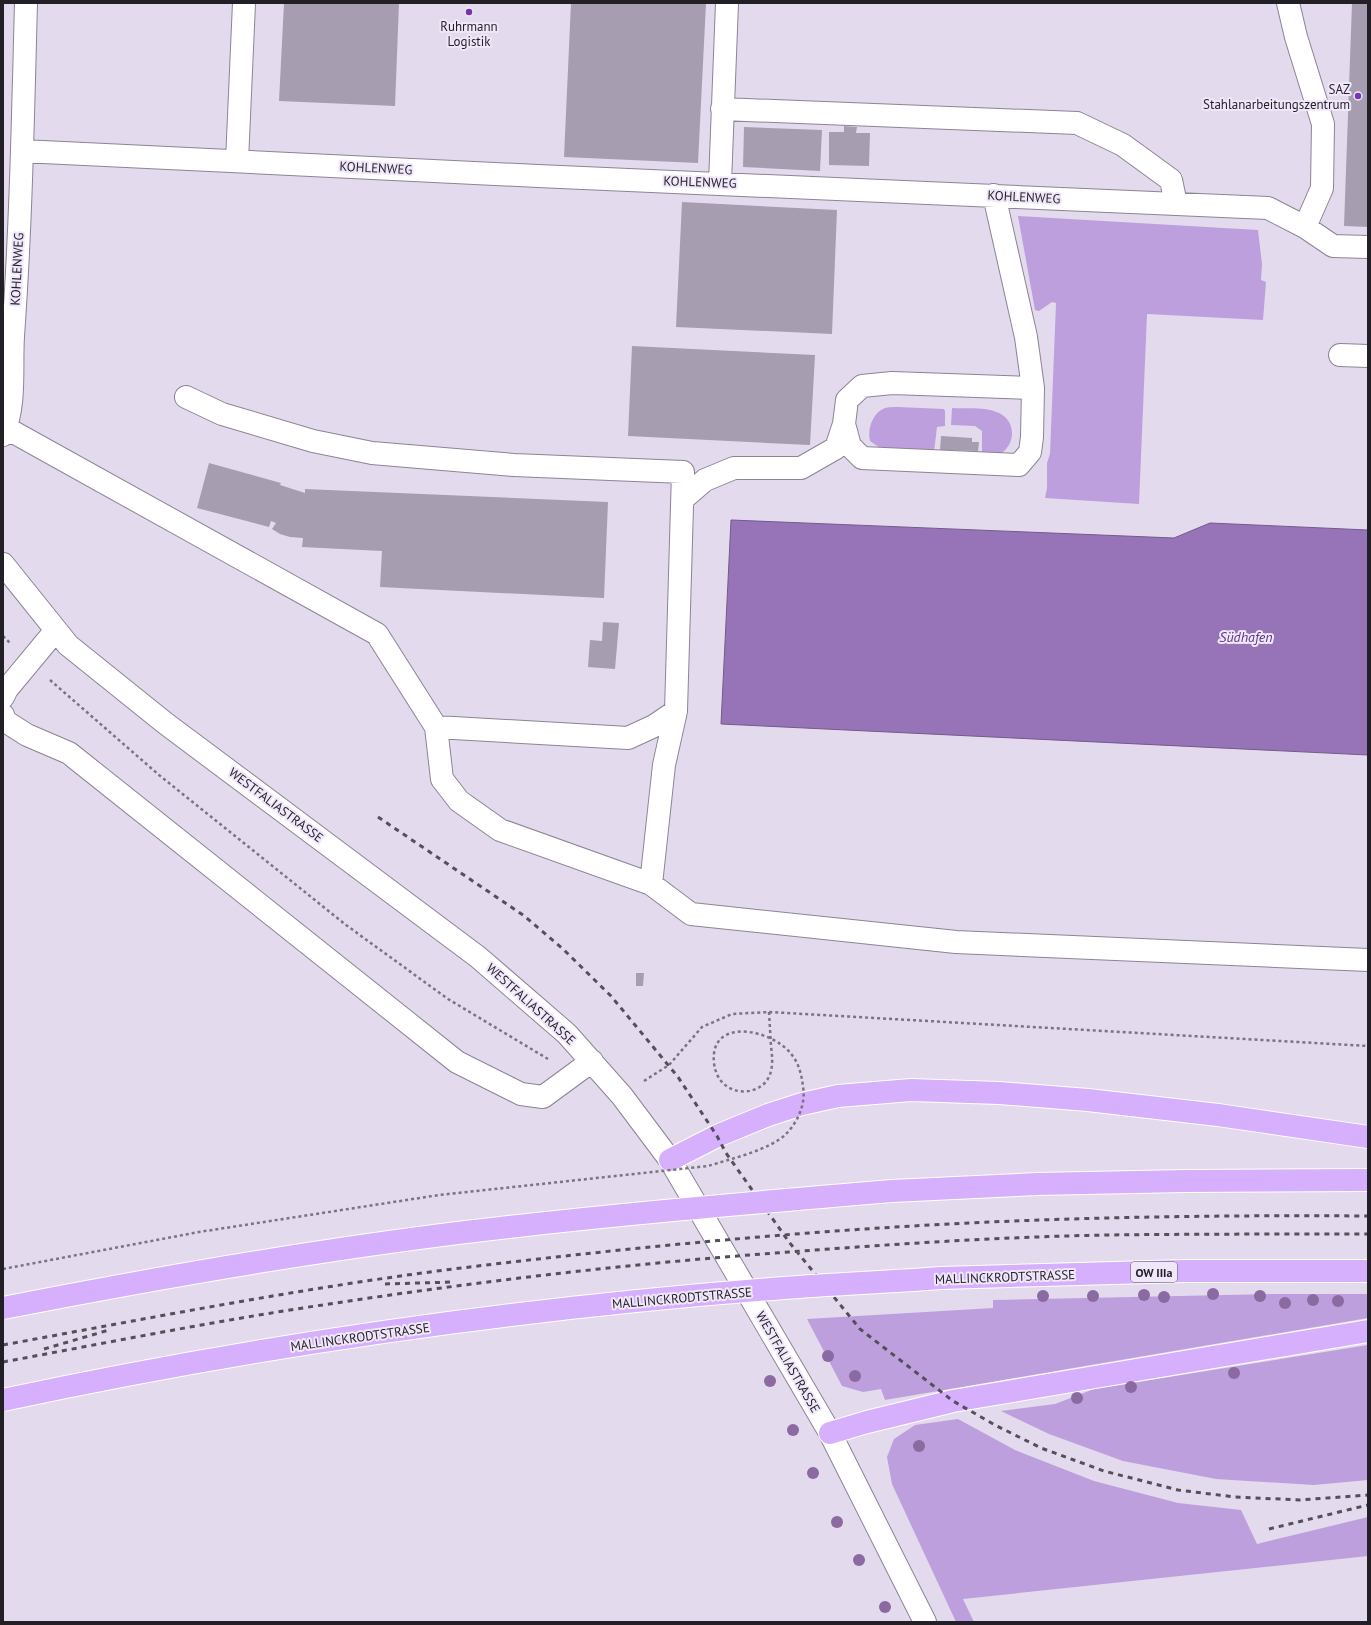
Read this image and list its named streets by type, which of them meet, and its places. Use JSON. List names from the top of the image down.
{
  "streets": {
    "highway": ["OW IIIa", "MALLINCKRODTSTRASSE"],
    "street": ["KOHLENWEG", "WESTFALIASTRASSE"]
  },
  "water": ["Südhafen"],
  "places": ["Ruhrmann Logistik", "SAZ Stahlanarbeitungszentrum"]
}
